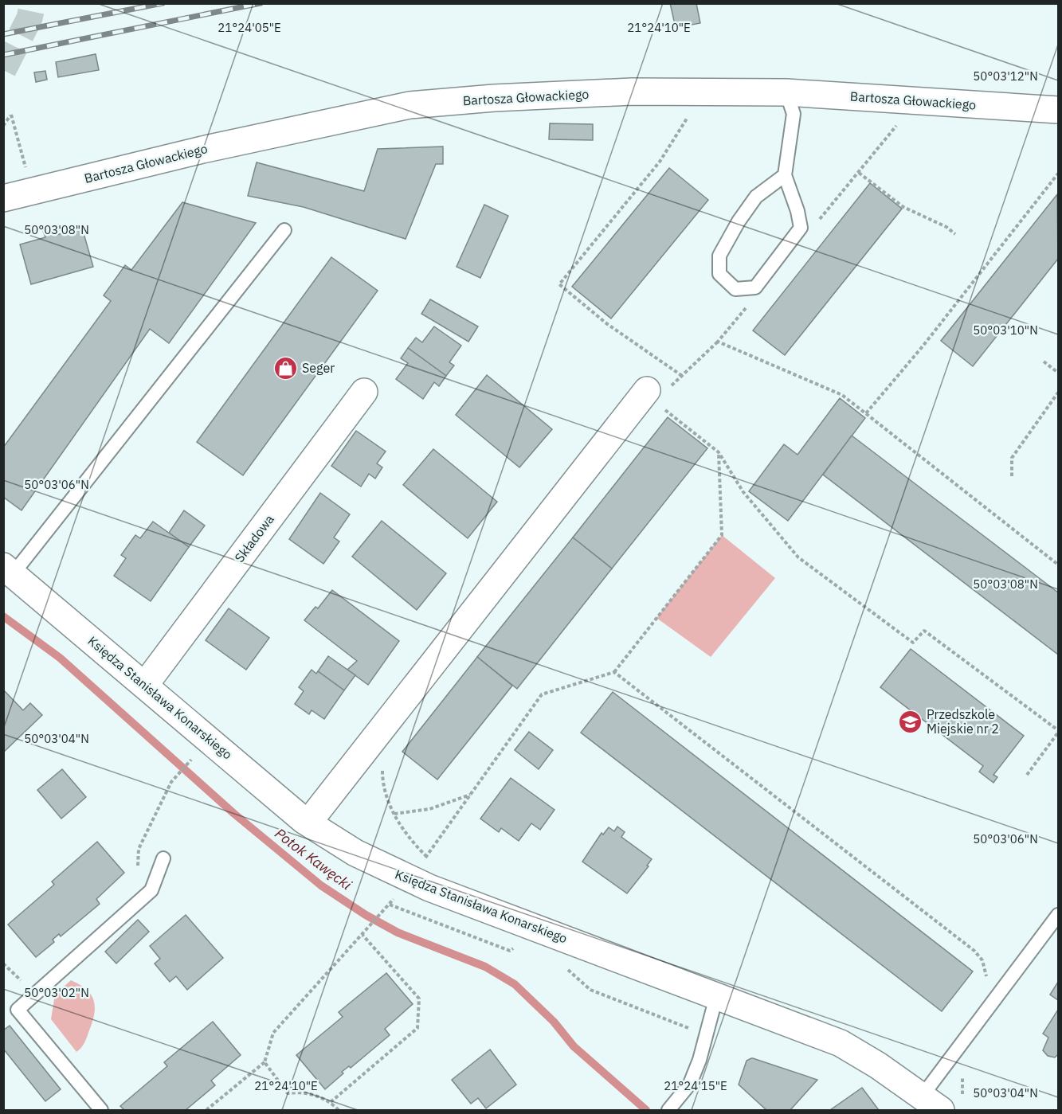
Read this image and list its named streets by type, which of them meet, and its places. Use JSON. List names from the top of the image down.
{
  "streets": {
    "street": ["Bartosza Głowackiego", "Składowa", "Księdza Stanisława Konarskiego"]
  },
  "crossings": [
    ["Składowa", "Księdza Stanisława Konarskiego"]
  ],
  "water": ["Potok Kawęcki"],
  "places": {
    "shop": ["Seger"],
    "school or university": ["Przedszkole Miejskie nr 2"]
  },
  "coordinates": [
    "21°24'05\"E",
    "21°24'10\"E",
    "50°03'12\"N",
    "50°03'08\"N",
    "50°03'10\"N",
    "50°03'06\"N",
    "50°03'04\"N",
    "50°03'02\"N",
    "21°24'15\"E"
  ]
}
